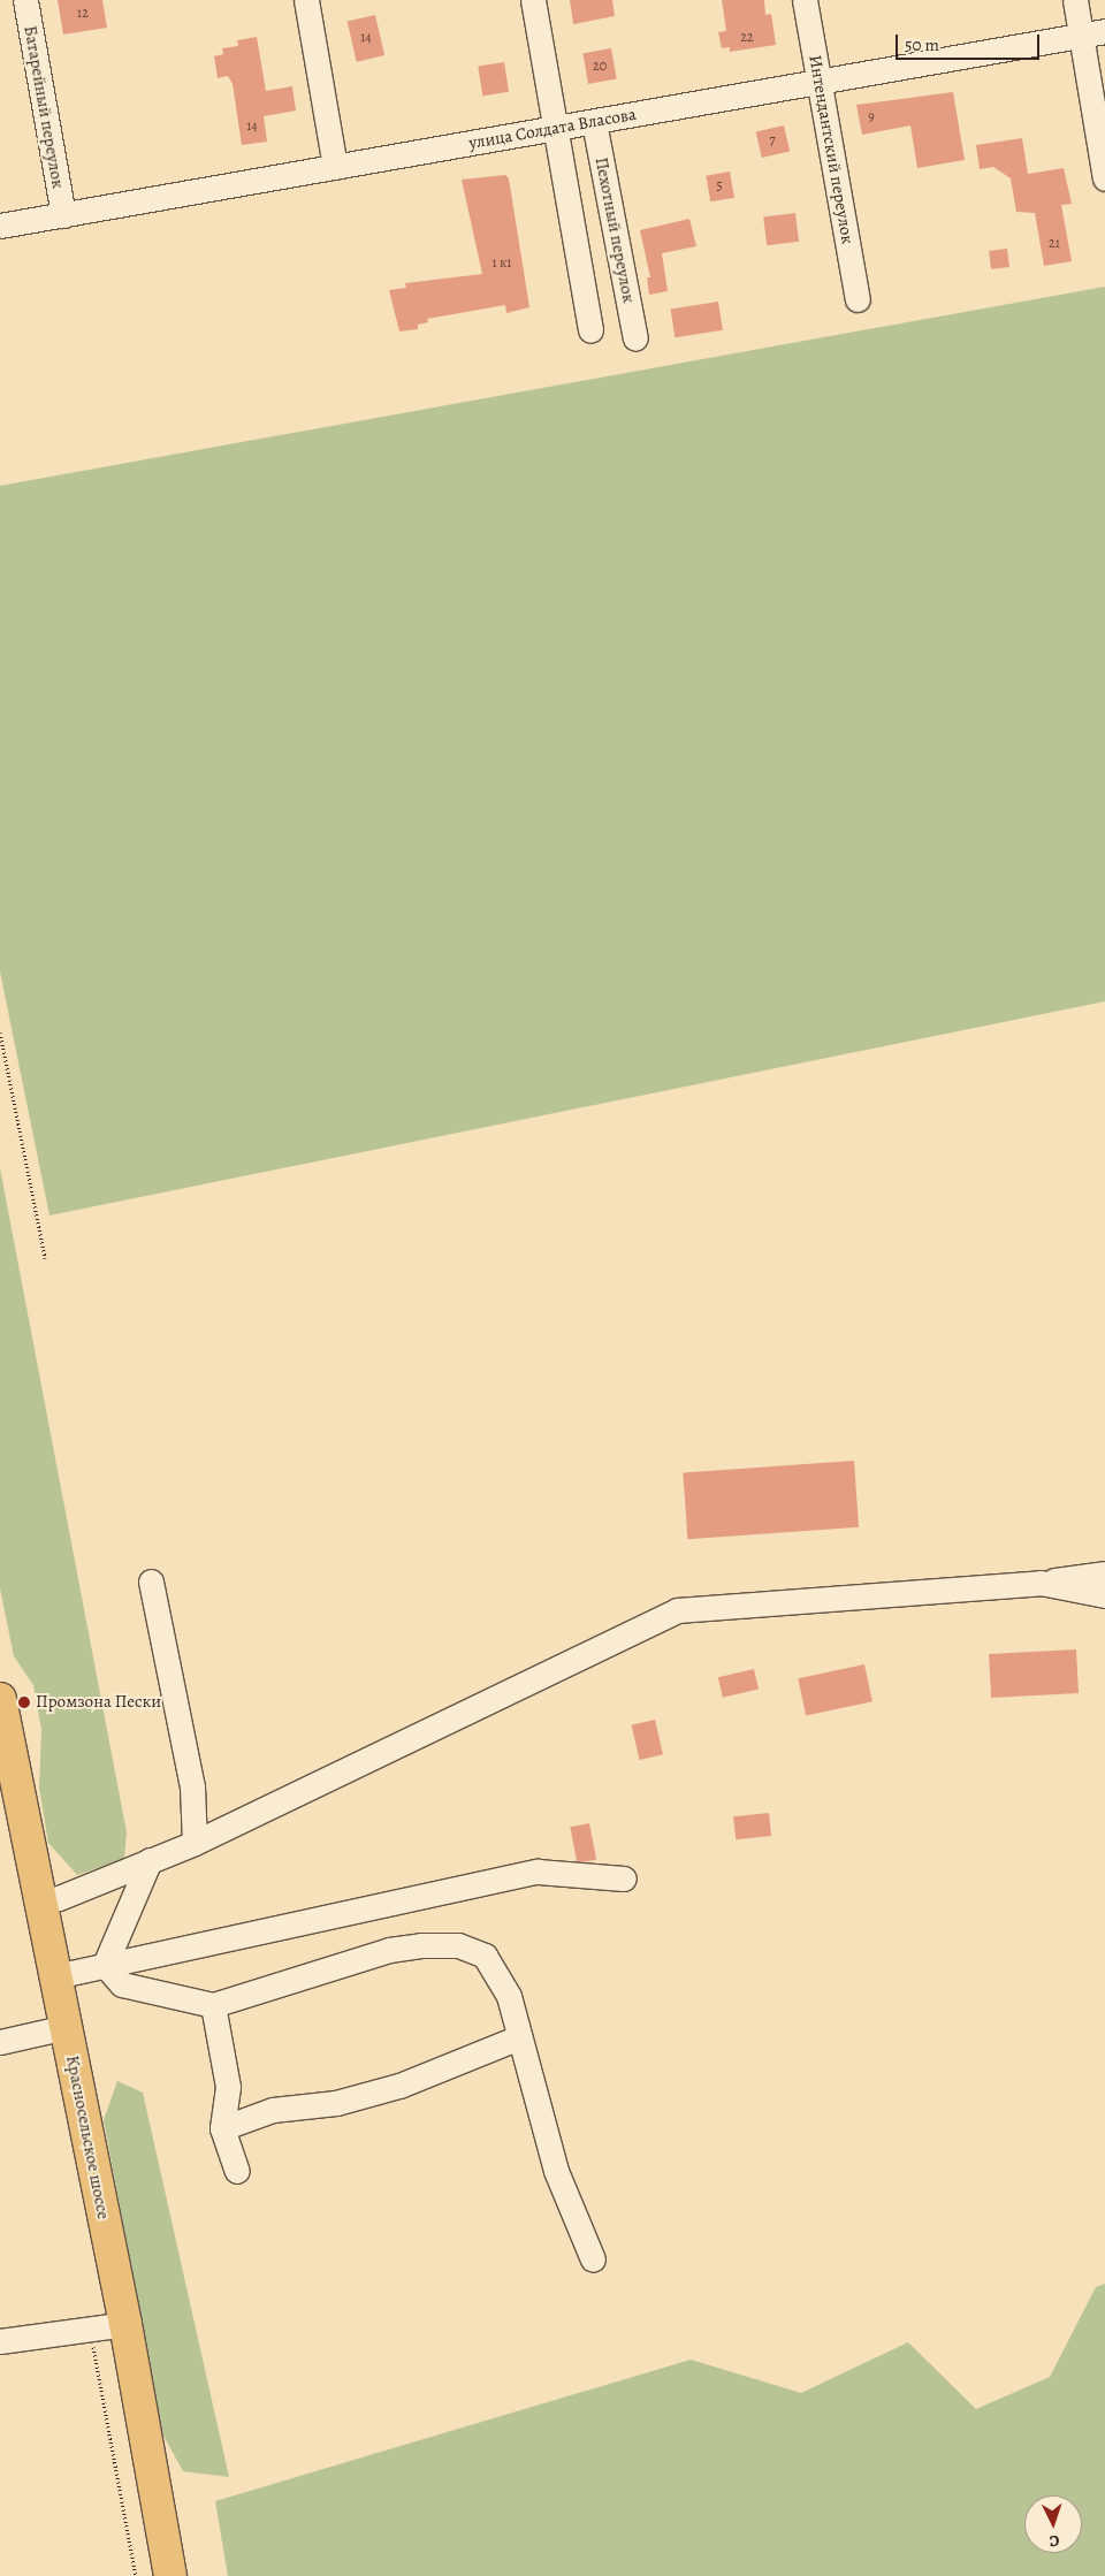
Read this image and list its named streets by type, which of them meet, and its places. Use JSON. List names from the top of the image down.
{
  "streets": {
    "main road": ["Красносельское шоссе"],
    "street": [
      "Батарейный переулок",
      "улица Солдата Власова",
      "Интендантский переулок",
      "Пехотный переулок"
    ]
  },
  "crossings": [
    ["Батарейный переулок", "улица Солдата Власова"],
    ["улица Солдата Власова", "Интендантский переулок"],
    ["улица Солдата Власова", "Пехотный переулок"]
  ],
  "places": ["Промзона Пески"],
  "house_numbers": [
    "12",
    "14",
    "22",
    "20",
    "9",
    "14",
    "7",
    "5",
    "21",
    "1 к1"
  ],
  "scale_bar": "50 m",
  "north": "bottom"
}
